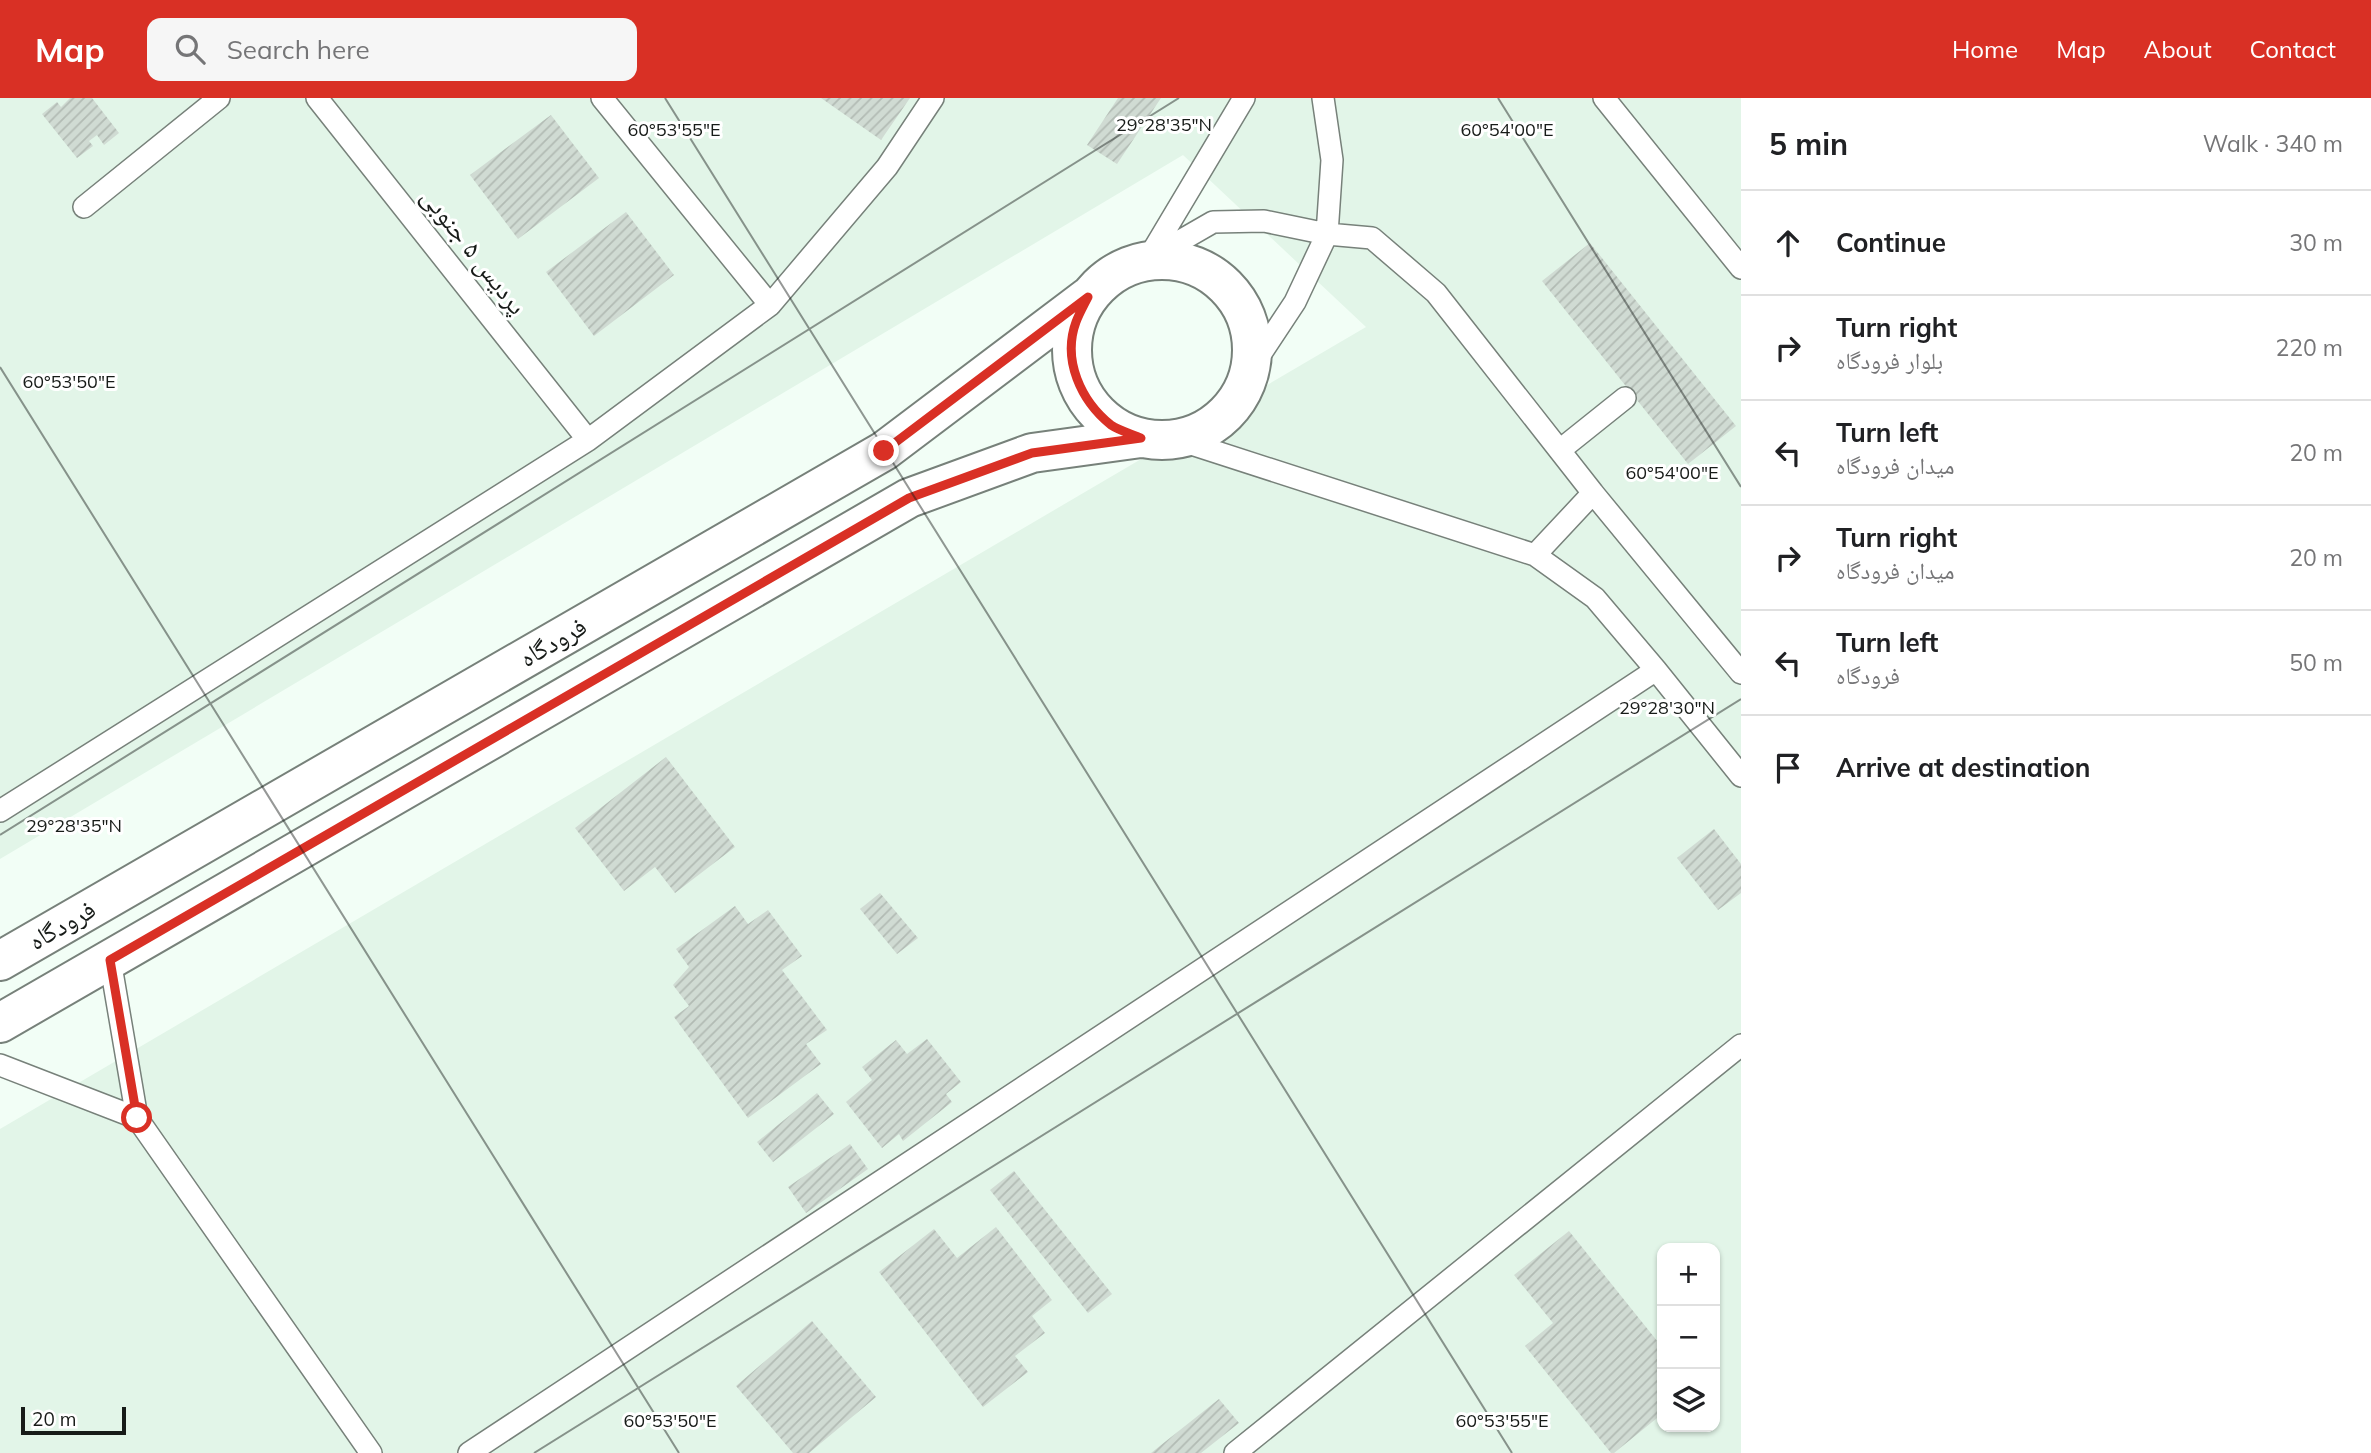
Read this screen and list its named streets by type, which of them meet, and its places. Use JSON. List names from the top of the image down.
{
  "streets": {
    "main road": ["فرودگاه"],
    "lane": ["پردیس ۵ جنوبی"]
  },
  "scale_bar": "20 m",
  "page": {
    "header": "Map",
    "search": "Search here",
    "nav": [
      "Home",
      "Map",
      "About",
      "Contact"
    ],
    "heading": ["5 min", "Walk · 340 m"],
    "list": [
      ["Continue", "30 m"],
      ["Turn right", "بلوار فرودگاه", "220 m"],
      ["Turn left", "میدان فرودگاه", "20 m"],
      ["Turn right", "میدان فرودگاه", "20 m"],
      ["Turn left", "فرودگاه", "50 m"],
      "Arrive at destination"
    ],
    "map_buttons": ["+", "−"],
    "scale": "20 m"
  },
  "coordinates": [
    "29°28'35\"N",
    "60°53'55\"E",
    "60°54'00\"E",
    "60°53'50\"E",
    "29°28'30\"N"
  ]
}
